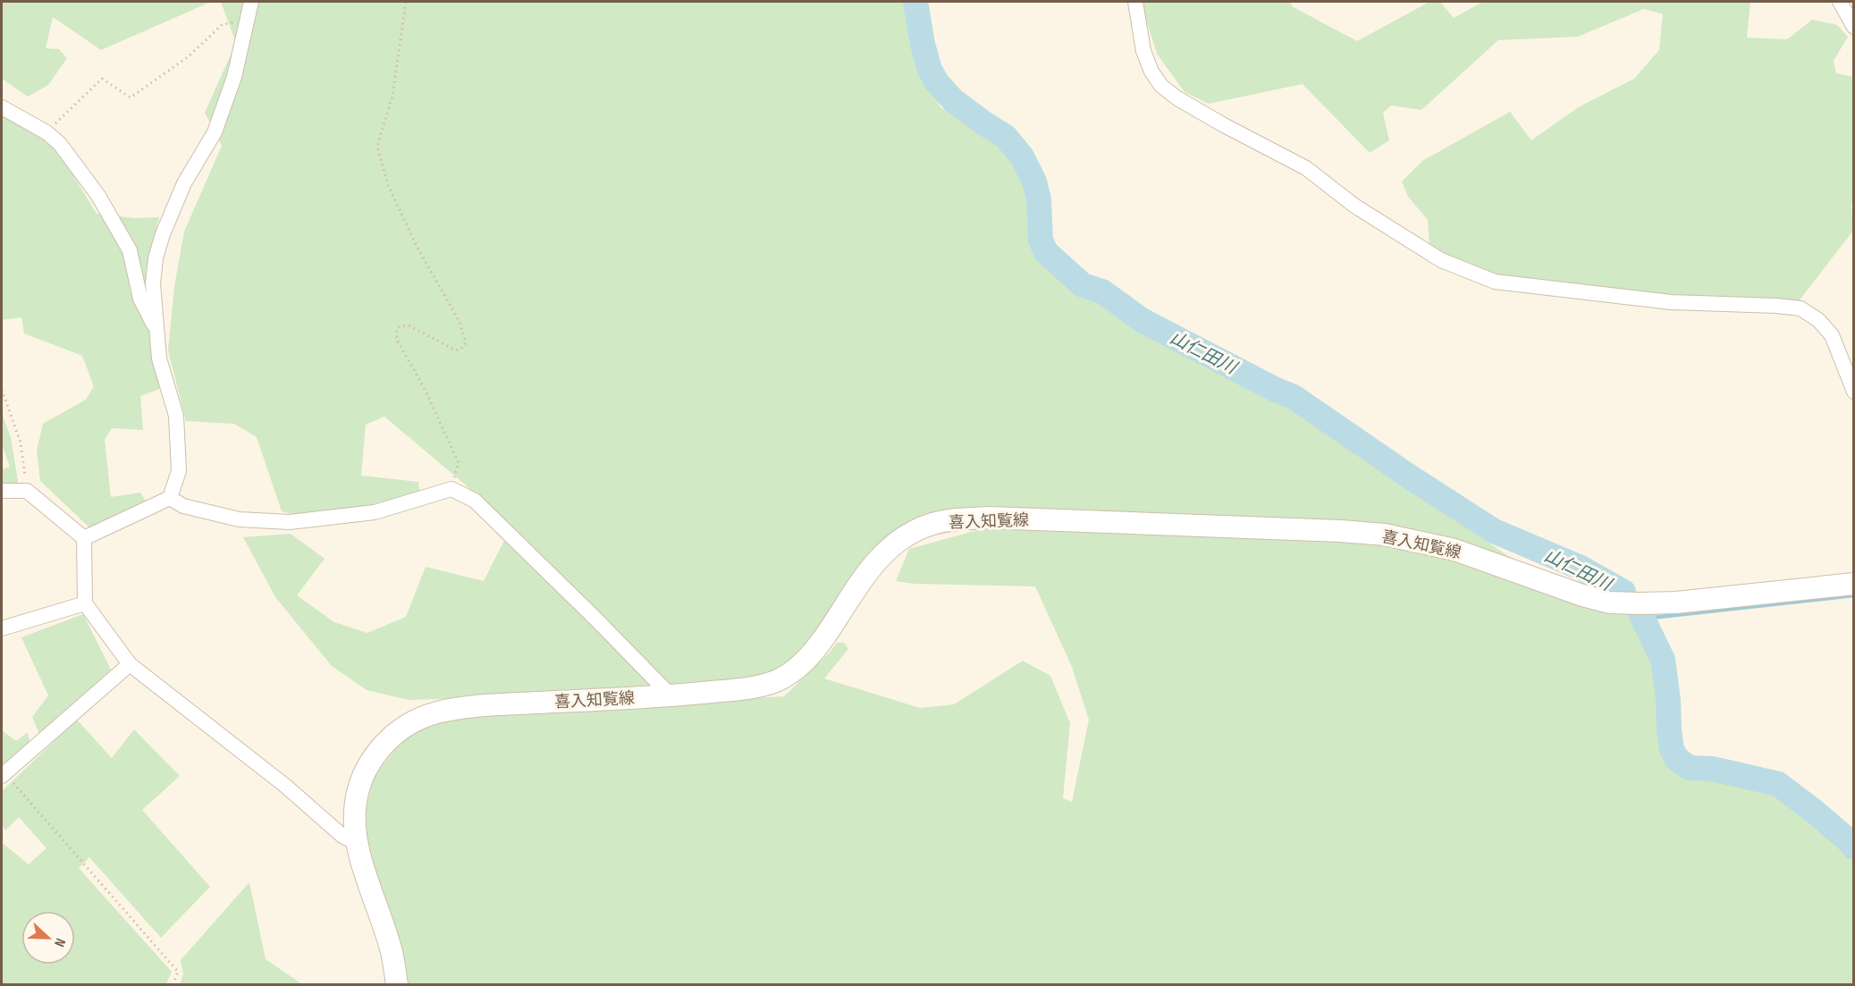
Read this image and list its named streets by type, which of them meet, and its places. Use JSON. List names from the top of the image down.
{
  "streets": {
    "main road": ["喜入知覧線"]
  },
  "water": ["山仁田川"],
  "north": "right"
}
